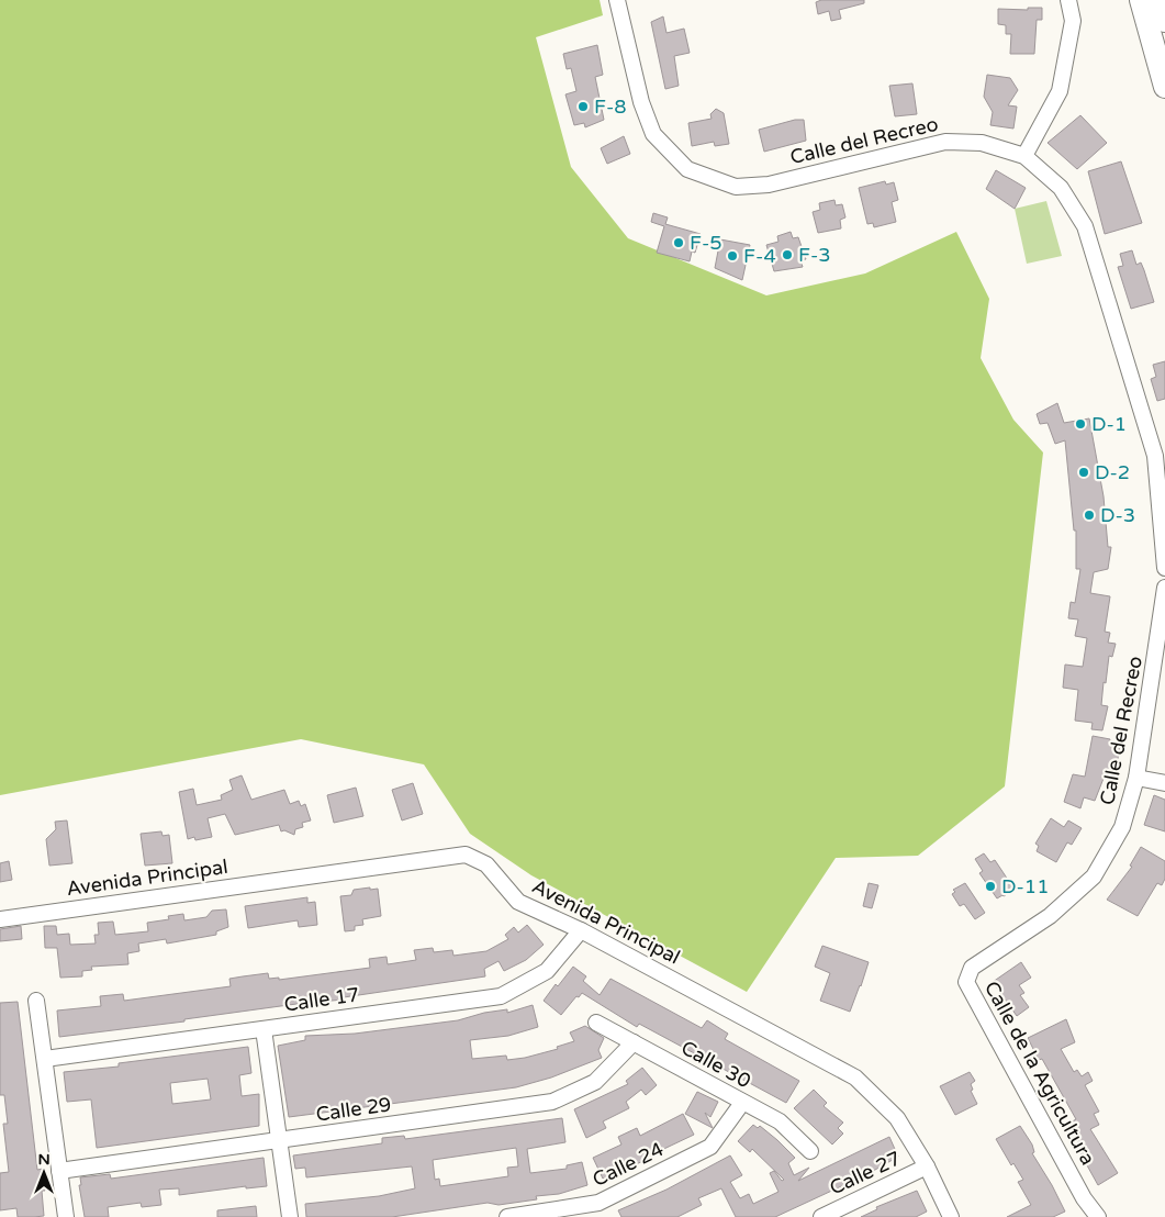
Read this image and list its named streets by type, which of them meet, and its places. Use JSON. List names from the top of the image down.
{
  "streets": {
    "street": [
      "Calle del Recreo",
      "Avenida Principal",
      "Calle 17",
      "Calle 30",
      "Calle de la Agricultura",
      "Calle 29",
      "Calle 24",
      "Calle 27"
    ]
  },
  "crossings": [
    ["Calle del Recreo", "Calle de la Agricultura"],
    ["Avenida Principal", "Calle 17"],
    ["Avenida Principal", "Calle 27"],
    ["Calle 30", "Calle 29"],
    ["Calle 30", "Calle 24"]
  ],
  "places": [
    "F-8",
    "F-5",
    "F-3",
    "F-4",
    "D-1",
    "D-2",
    "D-3",
    "D-11"
  ],
  "north": "top"
}
